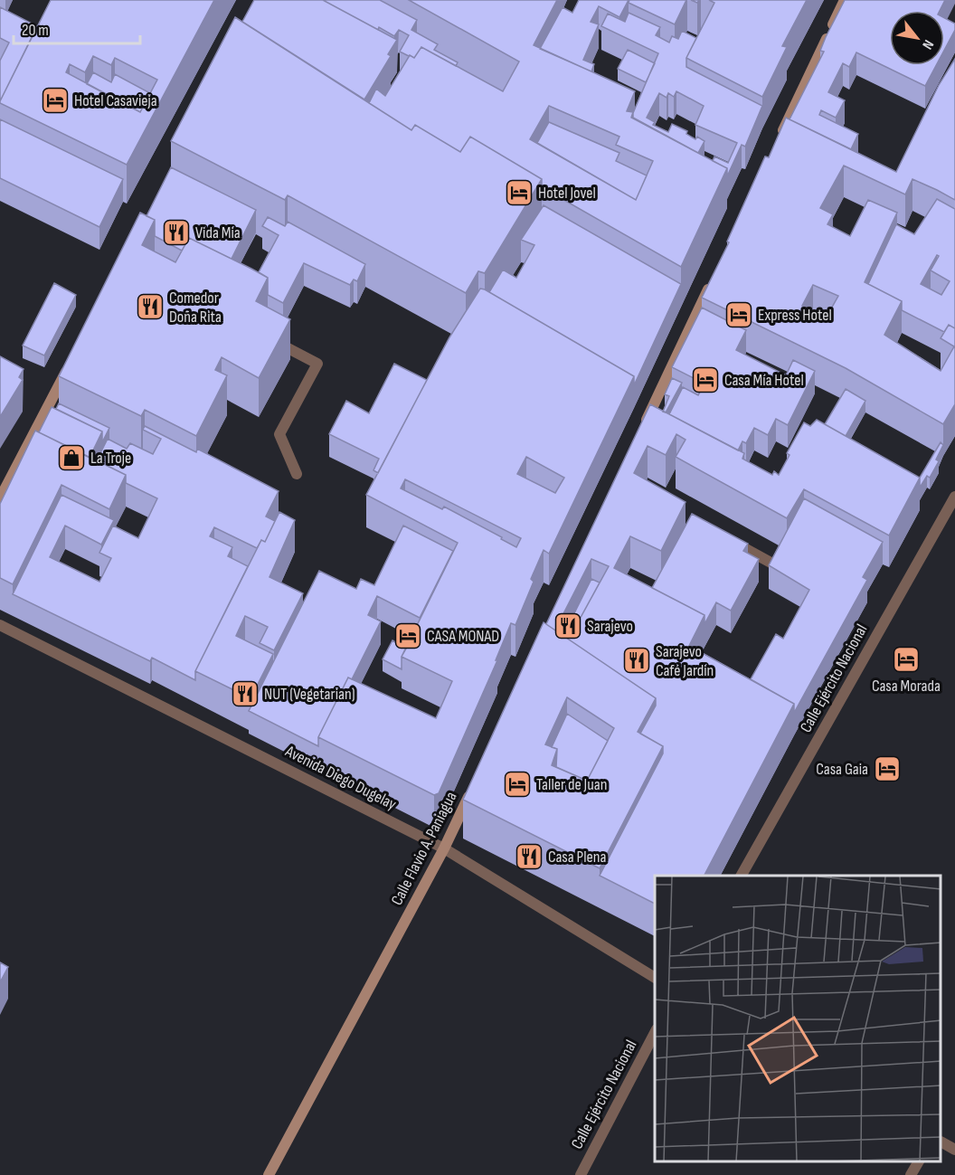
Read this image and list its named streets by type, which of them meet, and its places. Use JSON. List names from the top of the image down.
{
  "streets": {
    "street": ["Calle Ejército Nacional", "Avenida Diego Dugelay", "Calle Flavio A. Paniagua"]
  },
  "crossings": [
    ["Avenida Diego Dugelay", "Calle Flavio A. Paniagua"]
  ],
  "places": {
    "hotel": [
      "Hotel Casavieja",
      "Hotel Jovel",
      "Express Hotel",
      "Casa Mía Hotel",
      "CASA MONAD",
      "Casa Morada",
      "Casa Gaia",
      "Taller de Juan"
    ],
    "restaurant": [
      "Vida Mia",
      "Comedor Doña Rita",
      "Sarajevo",
      "Sarajevo Café Jardin",
      "NUT (Vegetarian)",
      "Casa Plena"
    ],
    "shop": ["La Troje"]
  },
  "scale_bar": "20 m",
  "north": "bottom right"
}
